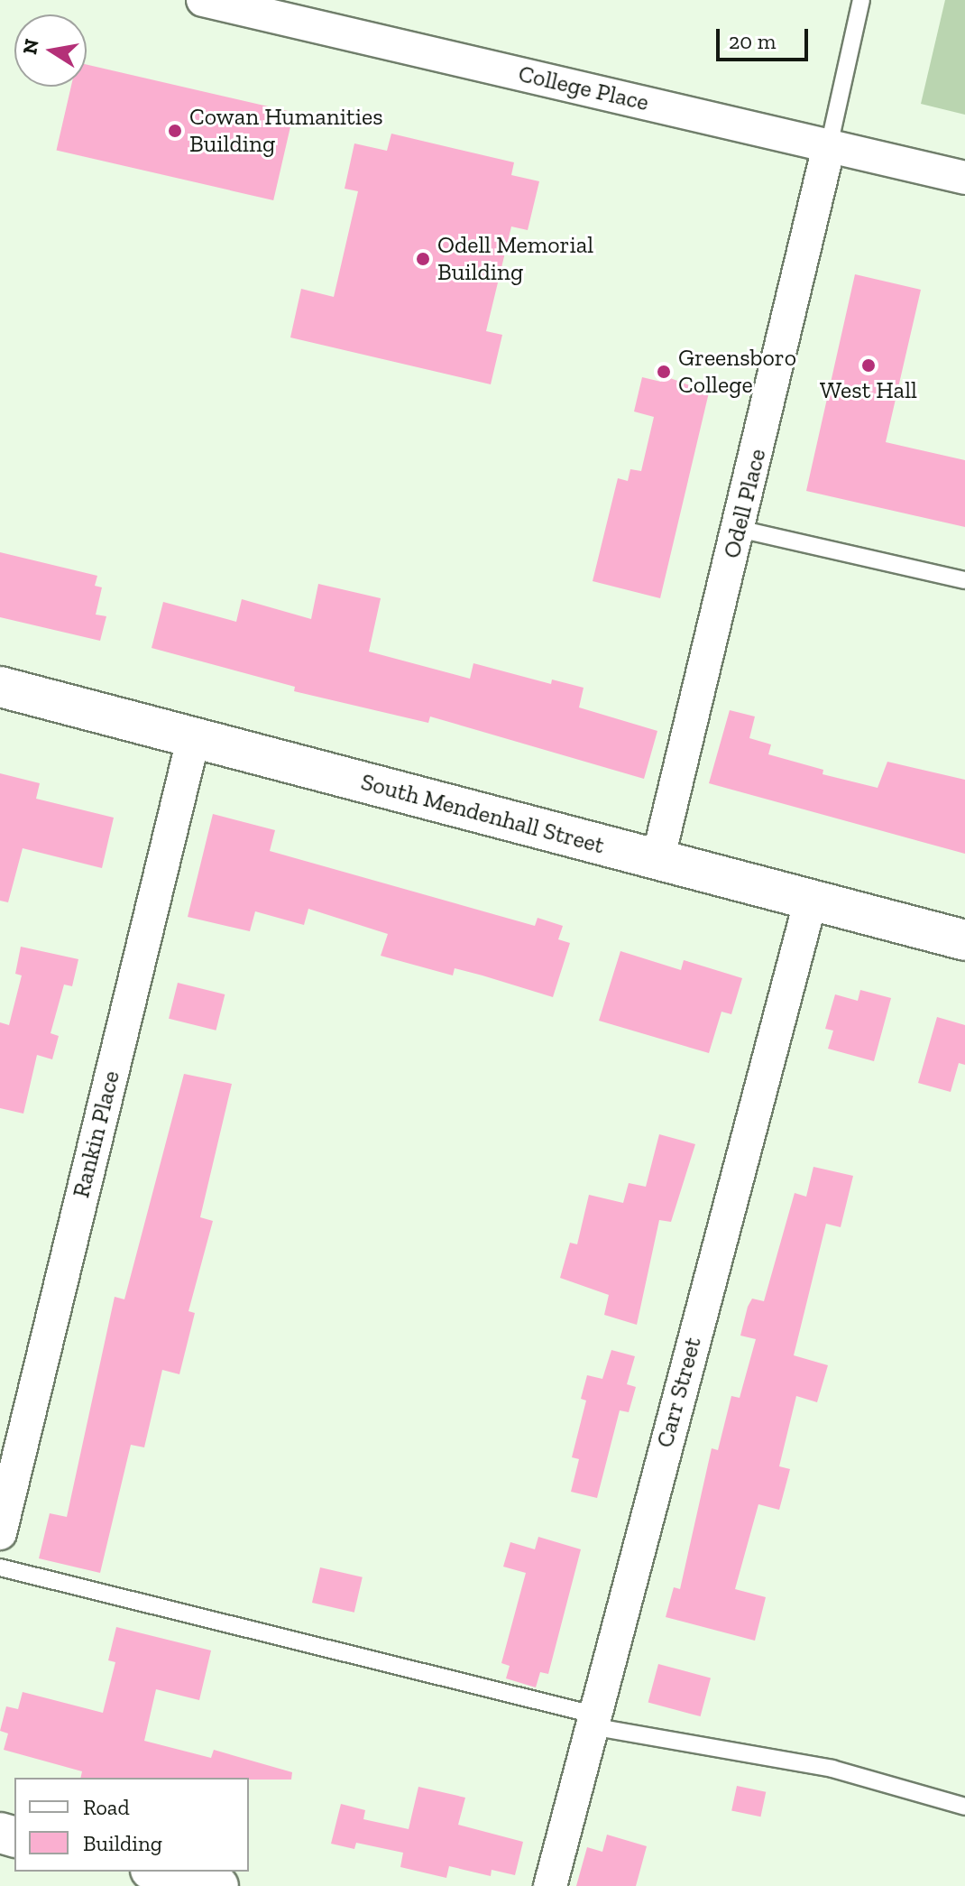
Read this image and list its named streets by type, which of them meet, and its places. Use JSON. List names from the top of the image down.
{
  "streets": {
    "street": [
      "College Place",
      "Odell Place",
      "South Mendenhall Street",
      "Rankin Place",
      "Carr Street"
    ]
  },
  "crossings": [
    ["College Place", "Odell Place"],
    ["Odell Place", "South Mendenhall Street"],
    ["South Mendenhall Street", "Rankin Place"],
    ["South Mendenhall Street", "Carr Street"]
  ],
  "places": [
    "Cowan Humanities Building",
    "Odell Memorial Building",
    "West Hall",
    "Greensboro College"
  ],
  "legend": ["Road", "Building"],
  "scale_bar": "20 m",
  "north": "left"
}
